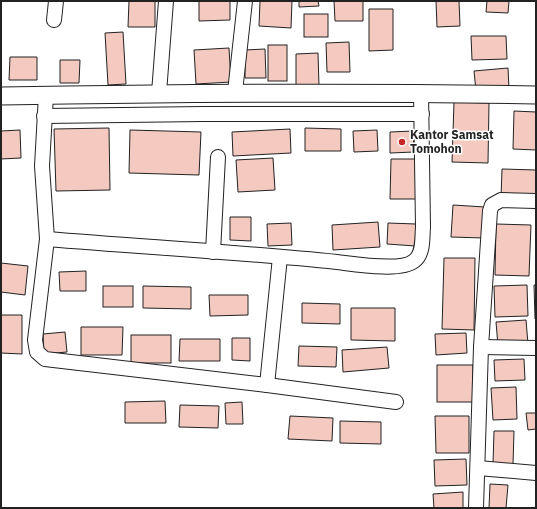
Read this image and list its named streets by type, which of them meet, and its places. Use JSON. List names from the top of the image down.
{
  "places": ["Kantor Samsat Tomohon"]
}
